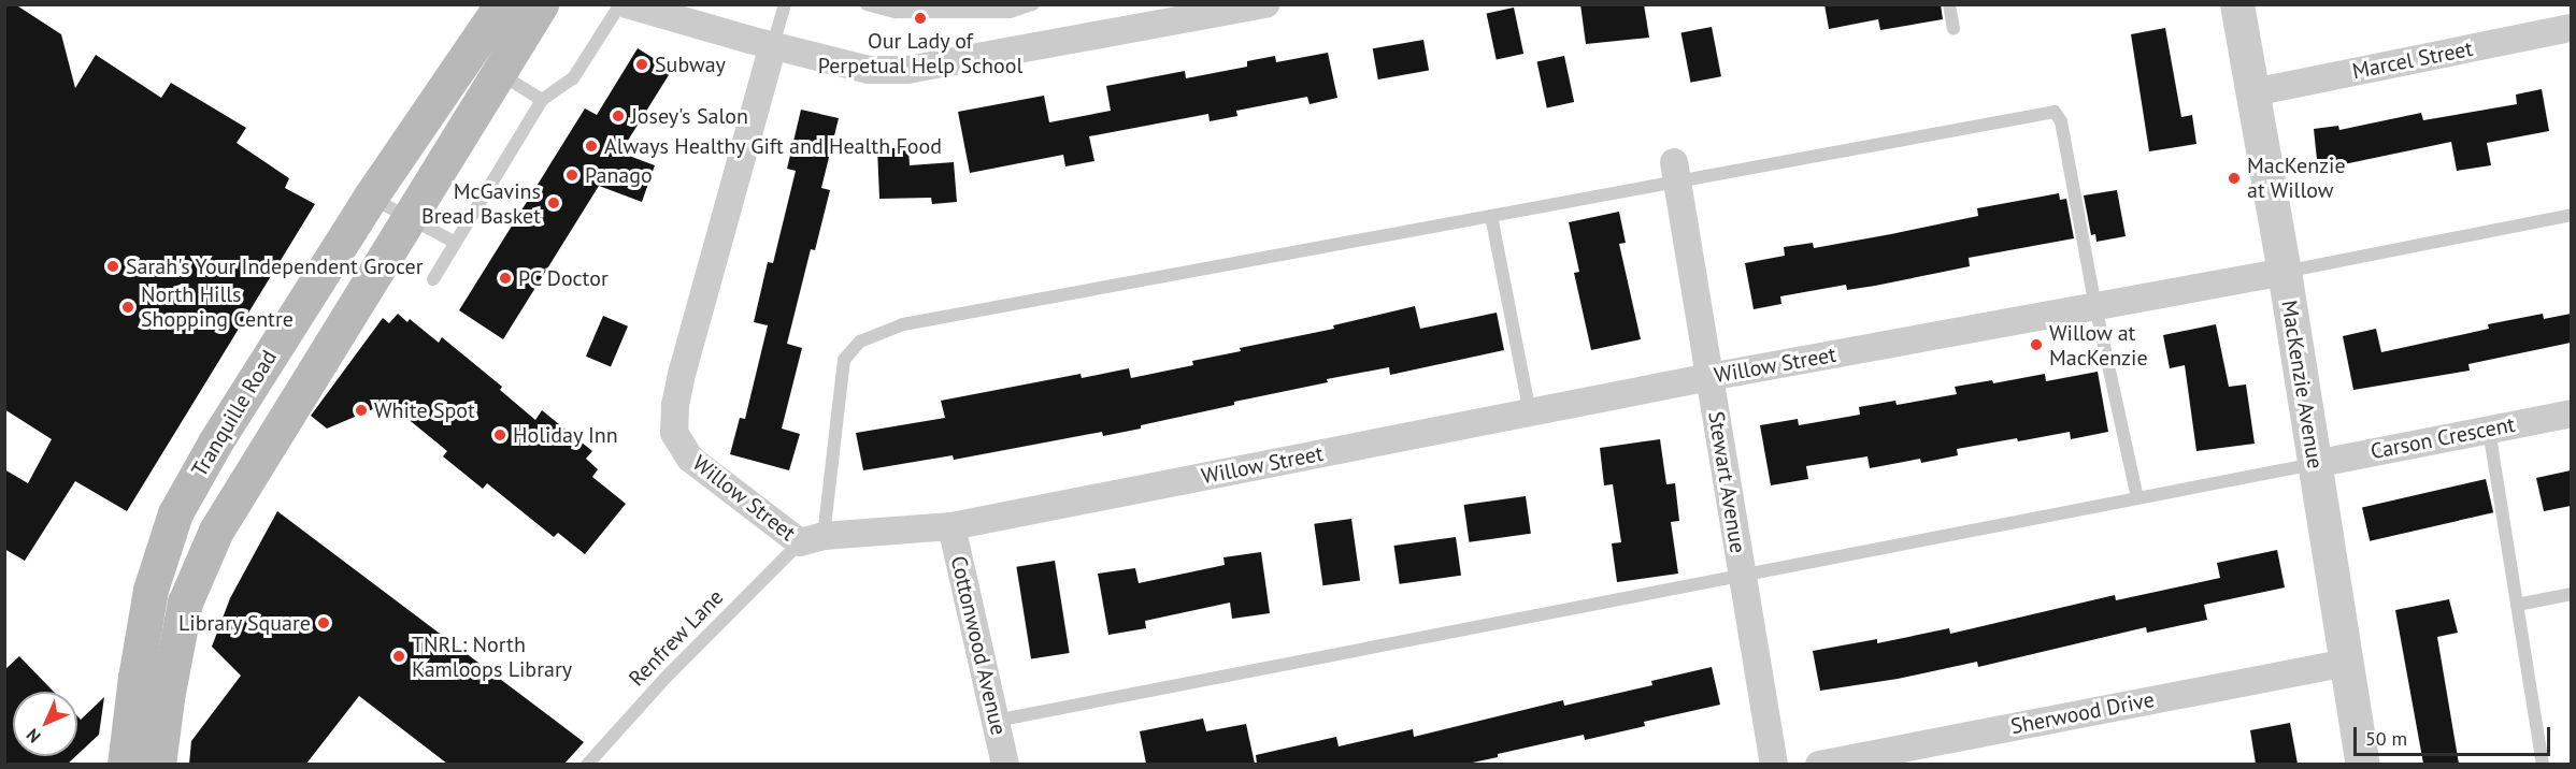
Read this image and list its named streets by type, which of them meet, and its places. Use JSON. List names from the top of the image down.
{
  "streets": {
    "main road": ["Tranquille Road"],
    "street": [
      "Marcel Street",
      "Willow Street",
      "MacKenzie Avenue",
      "Carson Crescent",
      "Stewart Avenue",
      "Cottonwood Avenue",
      "Sherwood Drive"
    ],
    "lane": ["Renfrew Lane"]
  },
  "crossings": [
    ["Marcel Street", "MacKenzie Avenue"],
    ["Willow Street", "MacKenzie Avenue"],
    ["Willow Street", "Stewart Avenue"],
    ["Willow Street", "Renfrew Lane"],
    ["Willow Street", "Cottonwood Avenue"],
    ["MacKenzie Avenue", "Carson Crescent"],
    ["MacKenzie Avenue", "Sherwood Drive"]
  ],
  "places": [
    "Our Lady of Perpetual Help School",
    "Subway",
    "Josey's Salon",
    "Always Healthy Gift and Health Food",
    "Panago",
    "MacKenzie at Willow",
    "McGavins Bread Basket",
    "Sarah's Your Independent Grocer",
    "PC Doctor",
    "North Hills Shopping Centre",
    "Willow at MacKenzie",
    "White Spot",
    "Holiday Inn",
    "Library Square",
    "TNRL: North Kamloops Library"
  ],
  "scale_bar": "50 m",
  "north": "bottom left"
}
